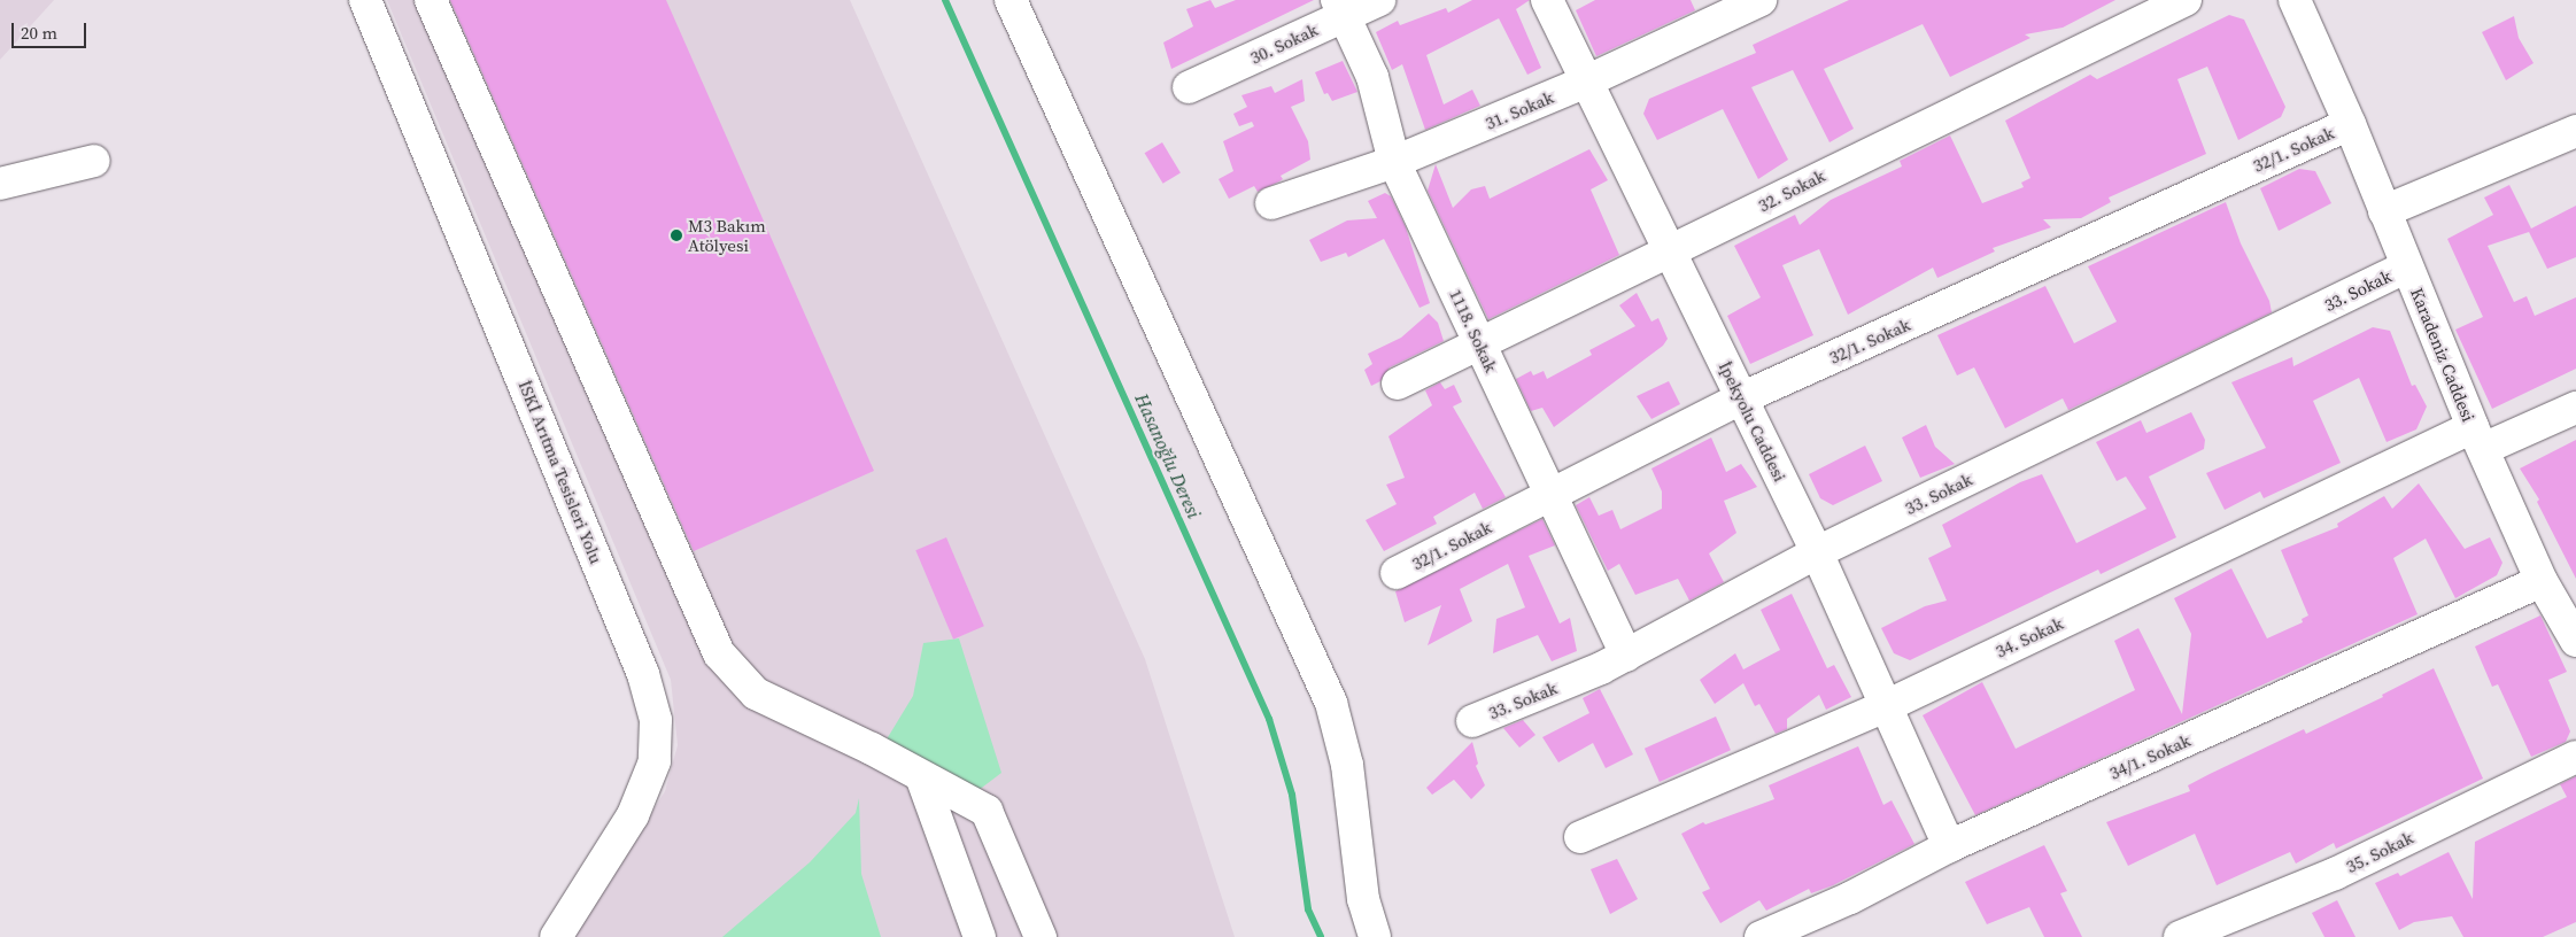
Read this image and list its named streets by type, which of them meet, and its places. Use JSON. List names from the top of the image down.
{
  "streets": {
    "street": [
      "30. Sokak",
      "31. Sokak",
      "32/1. Sokak",
      "32. Sokak",
      "33. Sokak",
      "1118. Sokak",
      "Karadeniz Caddesi",
      "İpekyolu Caddesi",
      "İSKİ Arıtma Tesisleri Yolu",
      "34. Sokak",
      "34/1. Sokak",
      "35. Sokak"
    ]
  },
  "crossings": [
    ["30. Sokak", "1118. Sokak"],
    ["31. Sokak", "1118. Sokak"],
    ["31. Sokak", "İpekyolu Caddesi"],
    ["32/1. Sokak", "1118. Sokak"],
    ["32/1. Sokak", "Karadeniz Caddesi"],
    ["32/1. Sokak", "İpekyolu Caddesi"],
    ["32. Sokak", "1118. Sokak"],
    ["32. Sokak", "İpekyolu Caddesi"],
    ["33. Sokak", "1118. Sokak"],
    ["33. Sokak", "Karadeniz Caddesi"],
    ["33. Sokak", "İpekyolu Caddesi"],
    ["Karadeniz Caddesi", "34. Sokak"],
    ["Karadeniz Caddesi", "34/1. Sokak"],
    ["İpekyolu Caddesi", "34. Sokak"],
    ["İpekyolu Caddesi", "34/1. Sokak"]
  ],
  "water": ["Hasanoğlu Deresi"],
  "places": ["M3 Bakım Atölyesi"],
  "scale_bar": "20 m"
}
